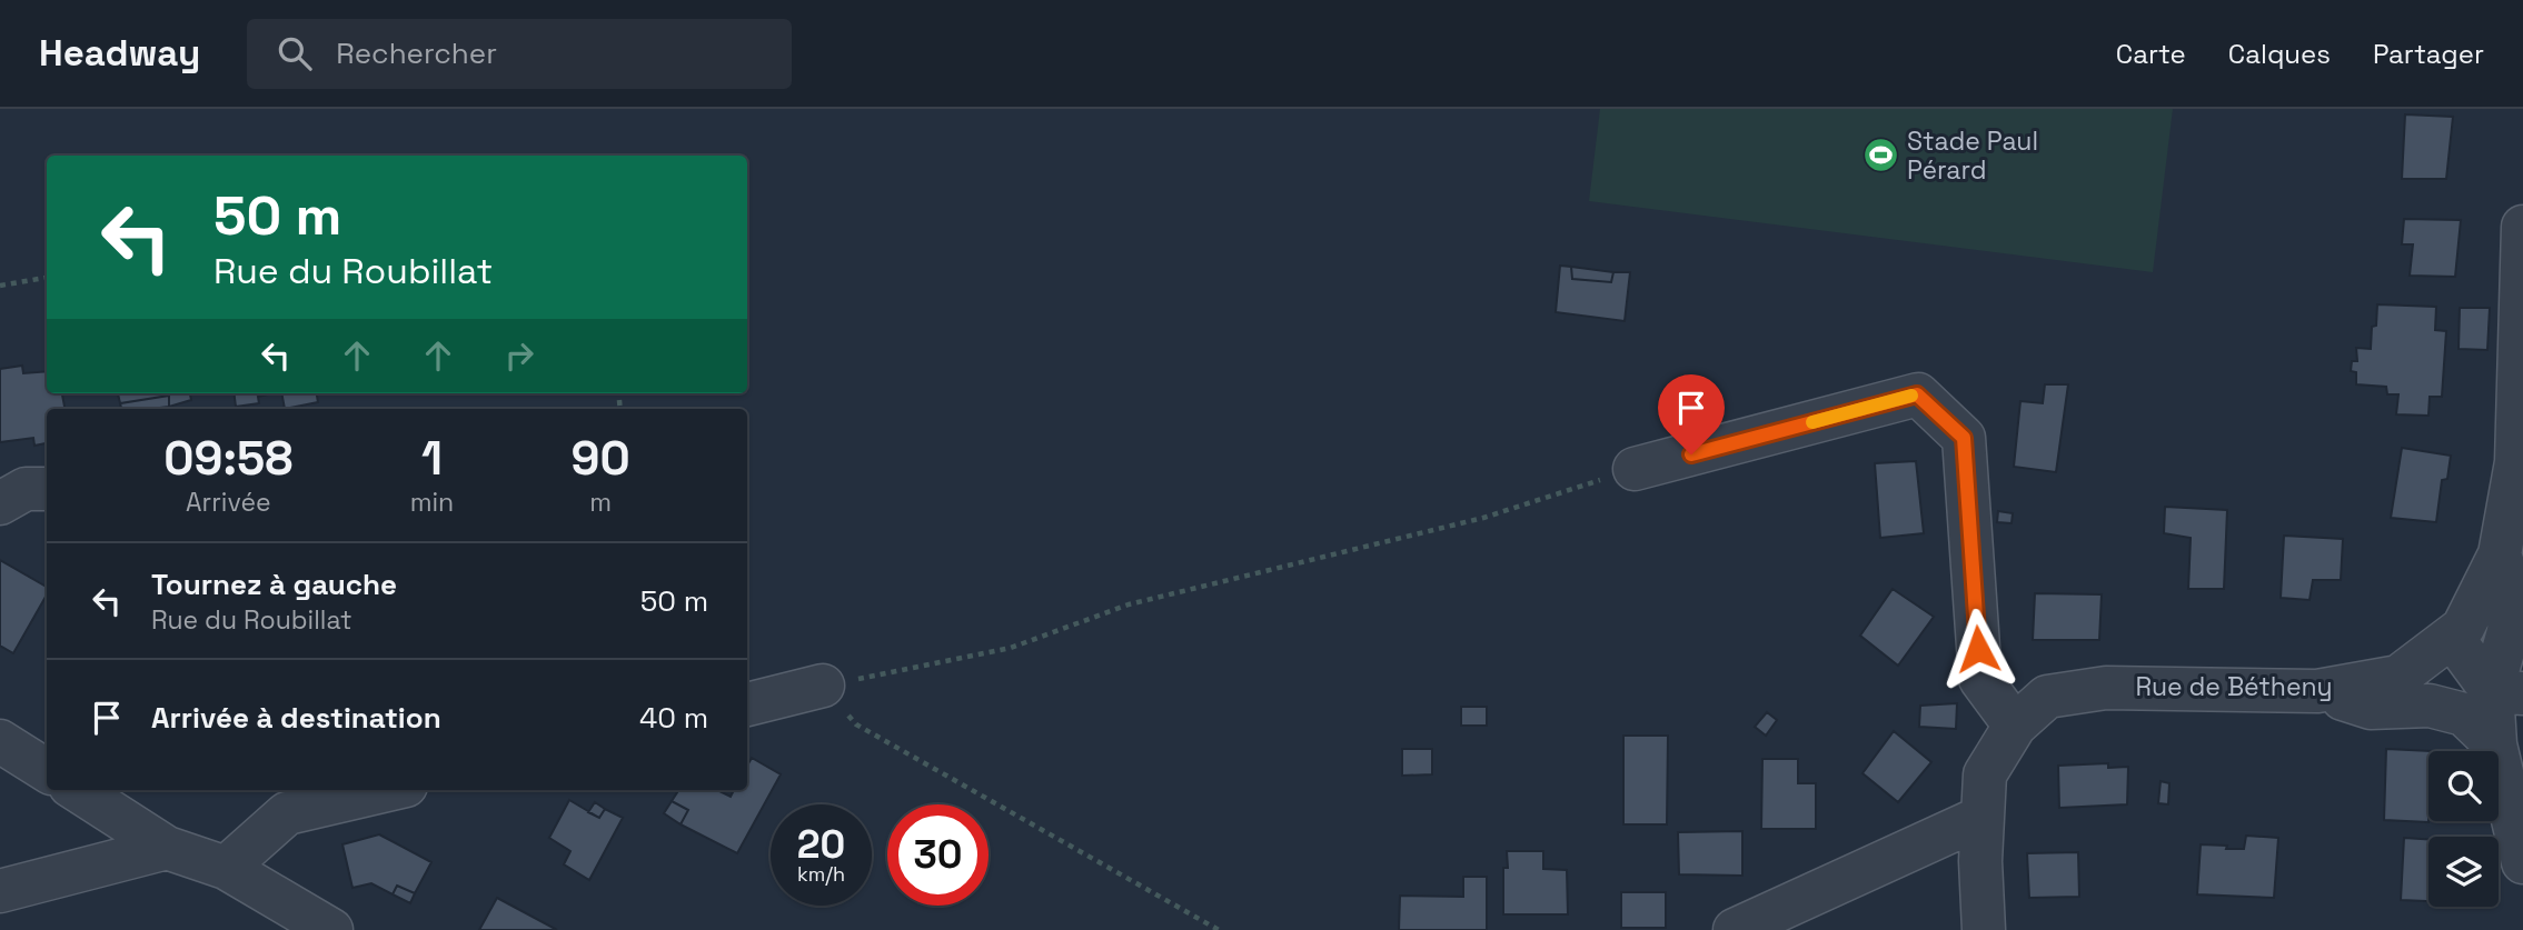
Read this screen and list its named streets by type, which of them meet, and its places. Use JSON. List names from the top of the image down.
{
  "streets": {
    "street": ["Rue de Bétheny"]
  },
  "places": {
    "sports": ["Stade Paul Pérard"]
  },
  "page": {
    "header": "Headway",
    "search": "Rechercher",
    "nav": ["Carte", "Calques", "Partager"],
    "turn": ["50 m", "Rue du Roubillat"],
    "eta": [
      "09:58",
      "Arrivée",
      "1",
      "min",
      "90",
      "m"
    ],
    "list": [
      {
        "name": "Tournez à gauche",
        "note": "Rue du Roubillat",
        "value": "50 m"
      },
      {
        "name": "Arrivée à destination",
        "value": "40 m"
      }
    ],
    "speed": "20 km/h",
    "limit": "30"
  }
}
